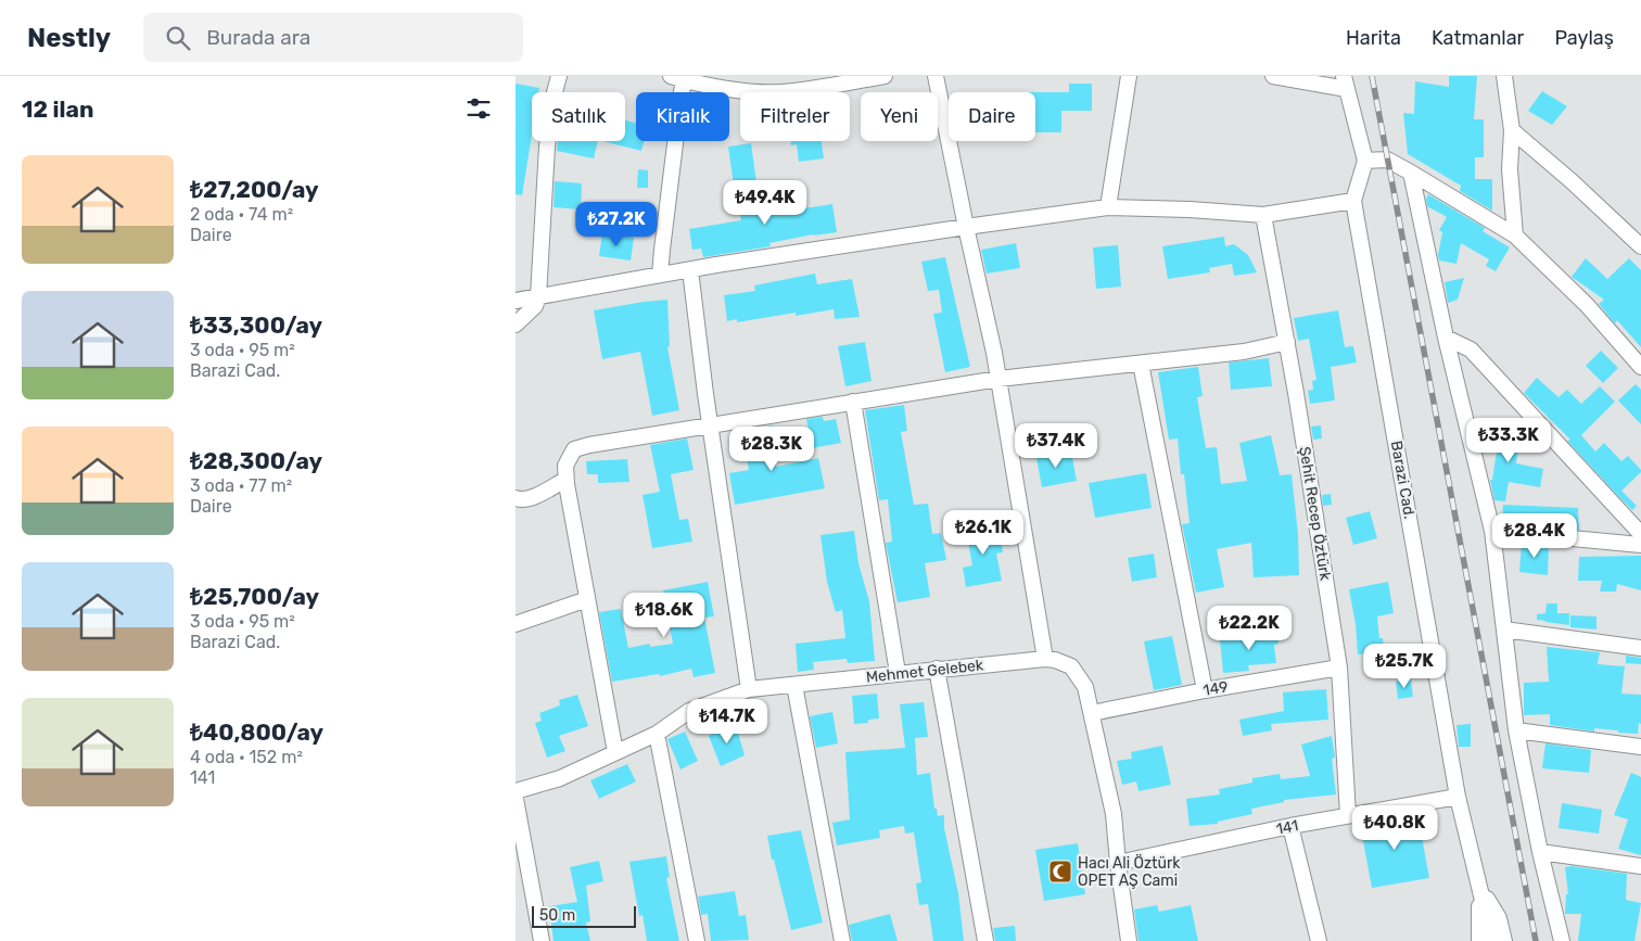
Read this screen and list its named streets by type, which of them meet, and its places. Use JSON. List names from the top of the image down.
{
  "streets": {
    "street": [
      "Barazi Cad.",
      "Şehit Recep Öztürk",
      "Mehmet Gelebek",
      "149",
      "141"
    ]
  },
  "crossings": [
    ["Barazi Cad.", "141"],
    ["Şehit Recep Öztürk", "149"],
    ["Şehit Recep Öztürk", "141"],
    ["Mehmet Gelebek", "149"],
    ["Mehmet Gelebek", "141"]
  ],
  "places": {
    "mosque": ["Hacı Ali Öztürk OPET AŞ Cami"]
  },
  "scale_bar": "50 m",
  "page": {
    "header": "Nestly",
    "search": "Burada ara",
    "nav": ["Harita", "Katmanlar", "Paylaş"],
    "heading": "12 ilan",
    "chip": [
      "Satılık",
      "Kiralık",
      "Filtreler",
      "Yeni",
      "Daire"
    ],
    "list": [
      {
        "name": "₺27,200/ay",
        "note": "2 oda · 74 m² · Daire"
      },
      {
        "name": "₺33,300/ay",
        "note": "3 oda · 95 m² · Barazi Cad."
      },
      {
        "name": "₺28,300/ay",
        "note": "3 oda · 77 m² · Daire"
      },
      {
        "name": "₺25,700/ay",
        "note": "3 oda · 95 m² · Barazi Cad."
      },
      {
        "name": "₺40,800/ay",
        "note": "4 oda · 152 m² · 141"
      }
    ],
    "price": [
      "₺49.4K",
      "₺27.2K",
      "₺33.3K",
      "₺37.4K",
      "₺28.3K",
      "₺26.1K",
      "₺28.4K",
      "₺18.6K",
      "₺22.2K",
      "₺25.7K",
      "₺14.7K",
      "₺40.8K"
    ],
    "scale": "50 m"
  }
}
